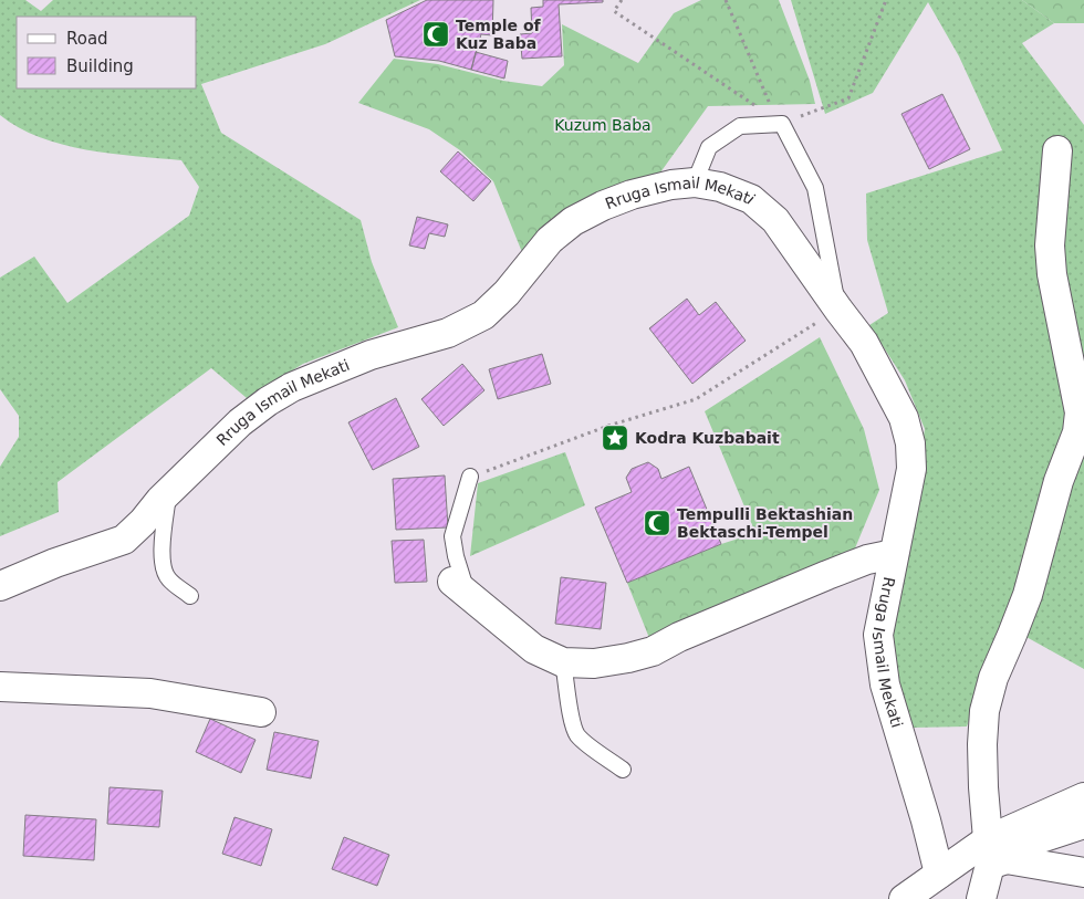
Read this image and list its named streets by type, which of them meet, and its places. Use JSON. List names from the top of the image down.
{
  "streets": {
    "street": ["Rruga Ismail Mekati"]
  },
  "parks": ["Kuzum Baba"],
  "places": {
    "mosque": ["Temple of Kuz Baba", "Tempulli Bektashian Bektaschi-Tempel"],
    "place": ["Kodra Kuzbabait"]
  },
  "legend": ["Road", "Building"]
}
